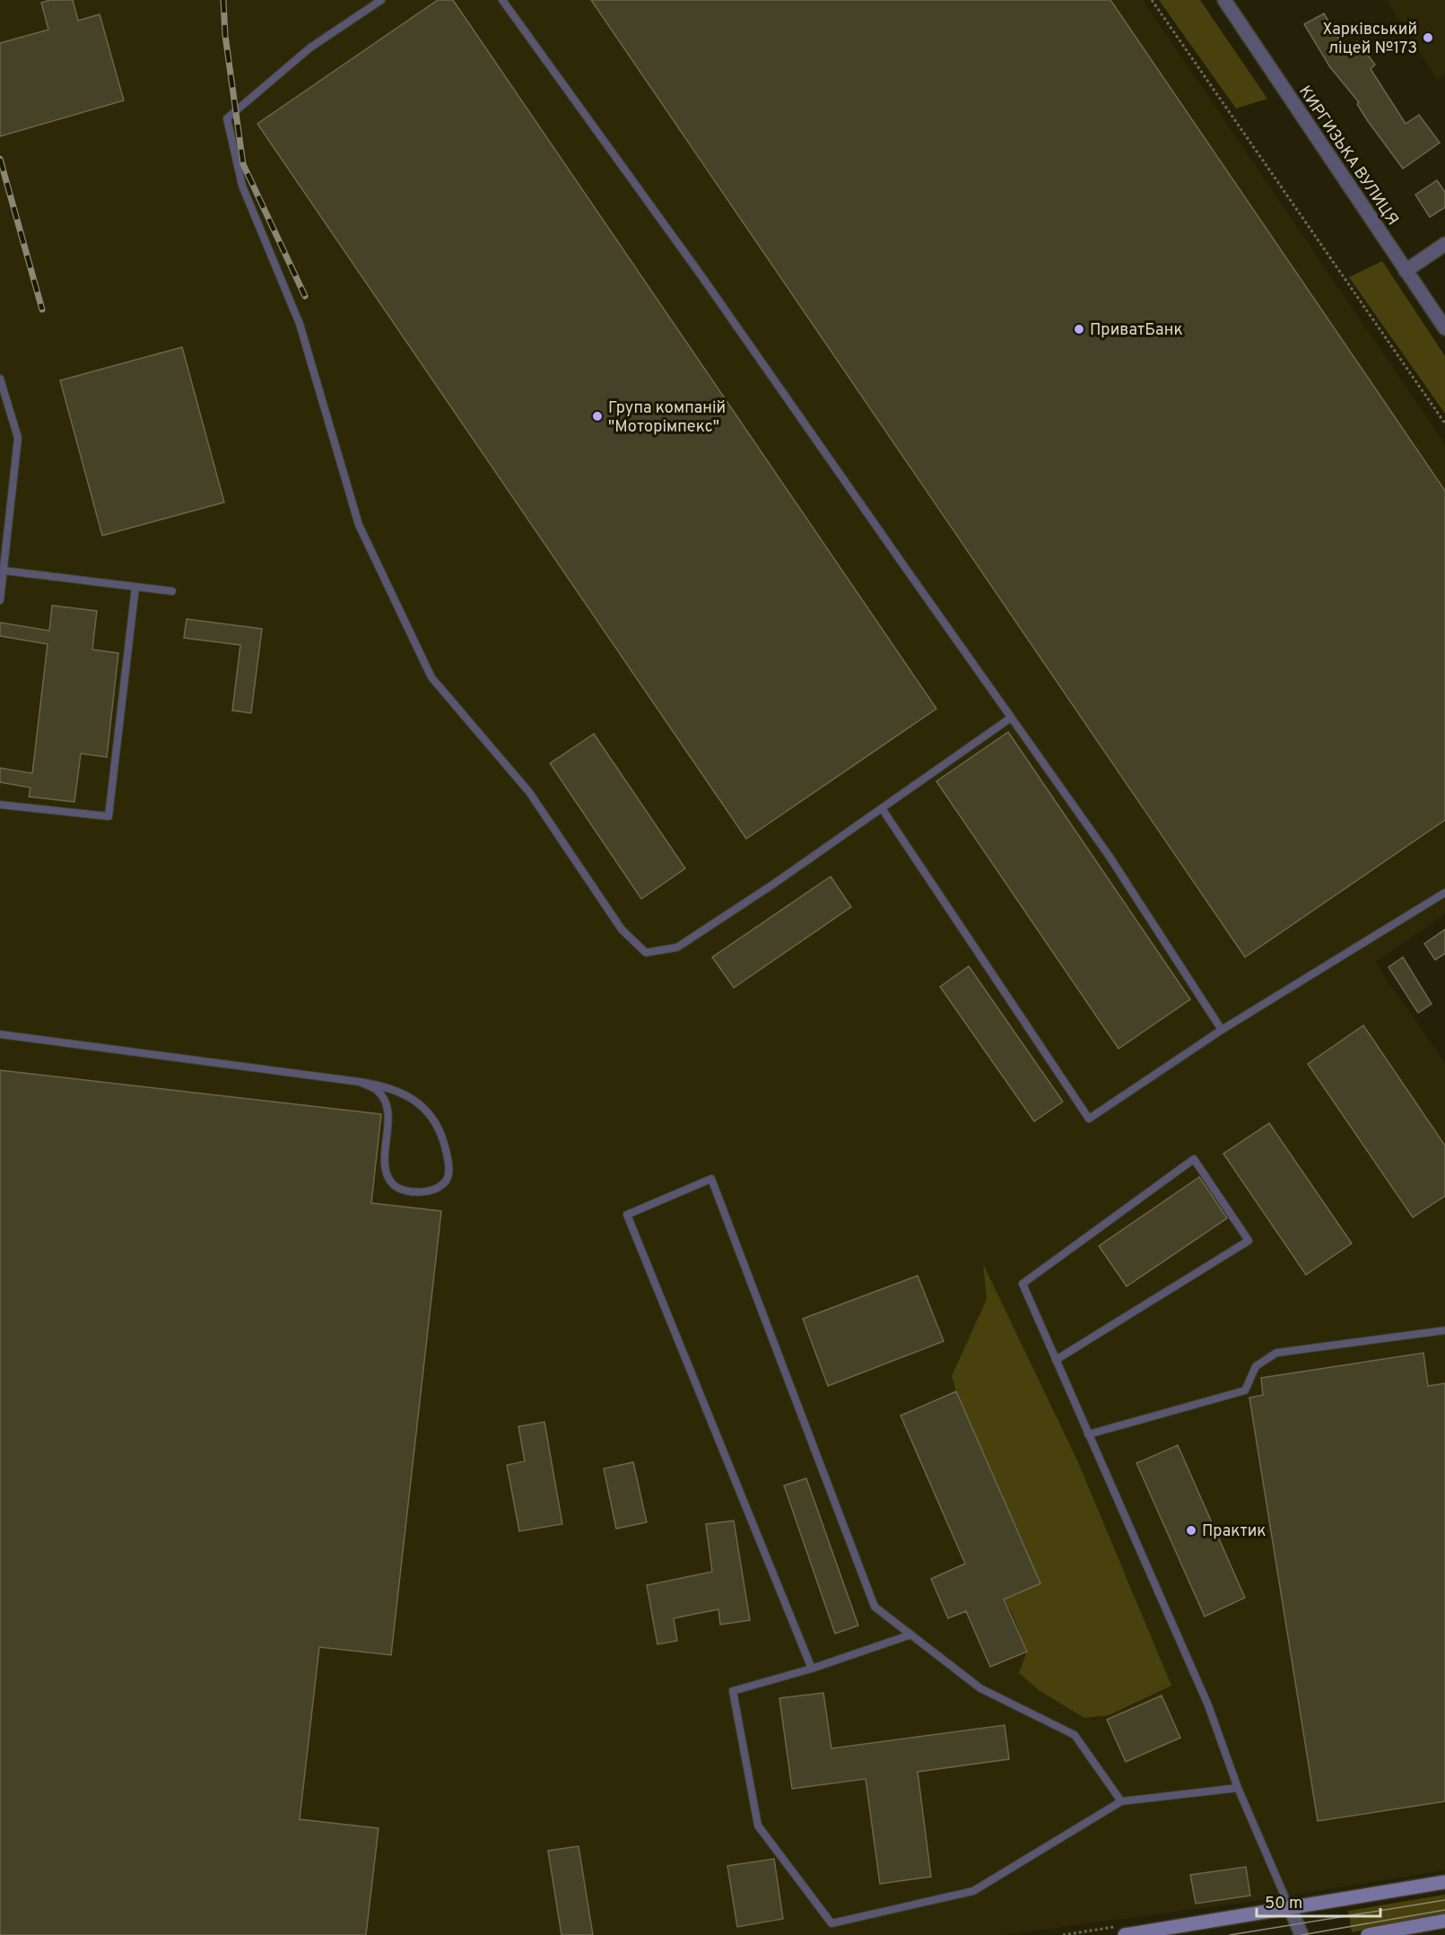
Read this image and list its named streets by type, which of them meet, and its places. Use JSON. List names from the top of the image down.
{
  "streets": {
    "street": ["КИРГИЗЬКА ВУЛИЦЯ"]
  },
  "places": [
    "Харківський ліцей №173",
    "ПриватБанк",
    "Група компаній \"Моторімпекс\"",
    "Практик"
  ],
  "scale_bar": "50 m"
}
